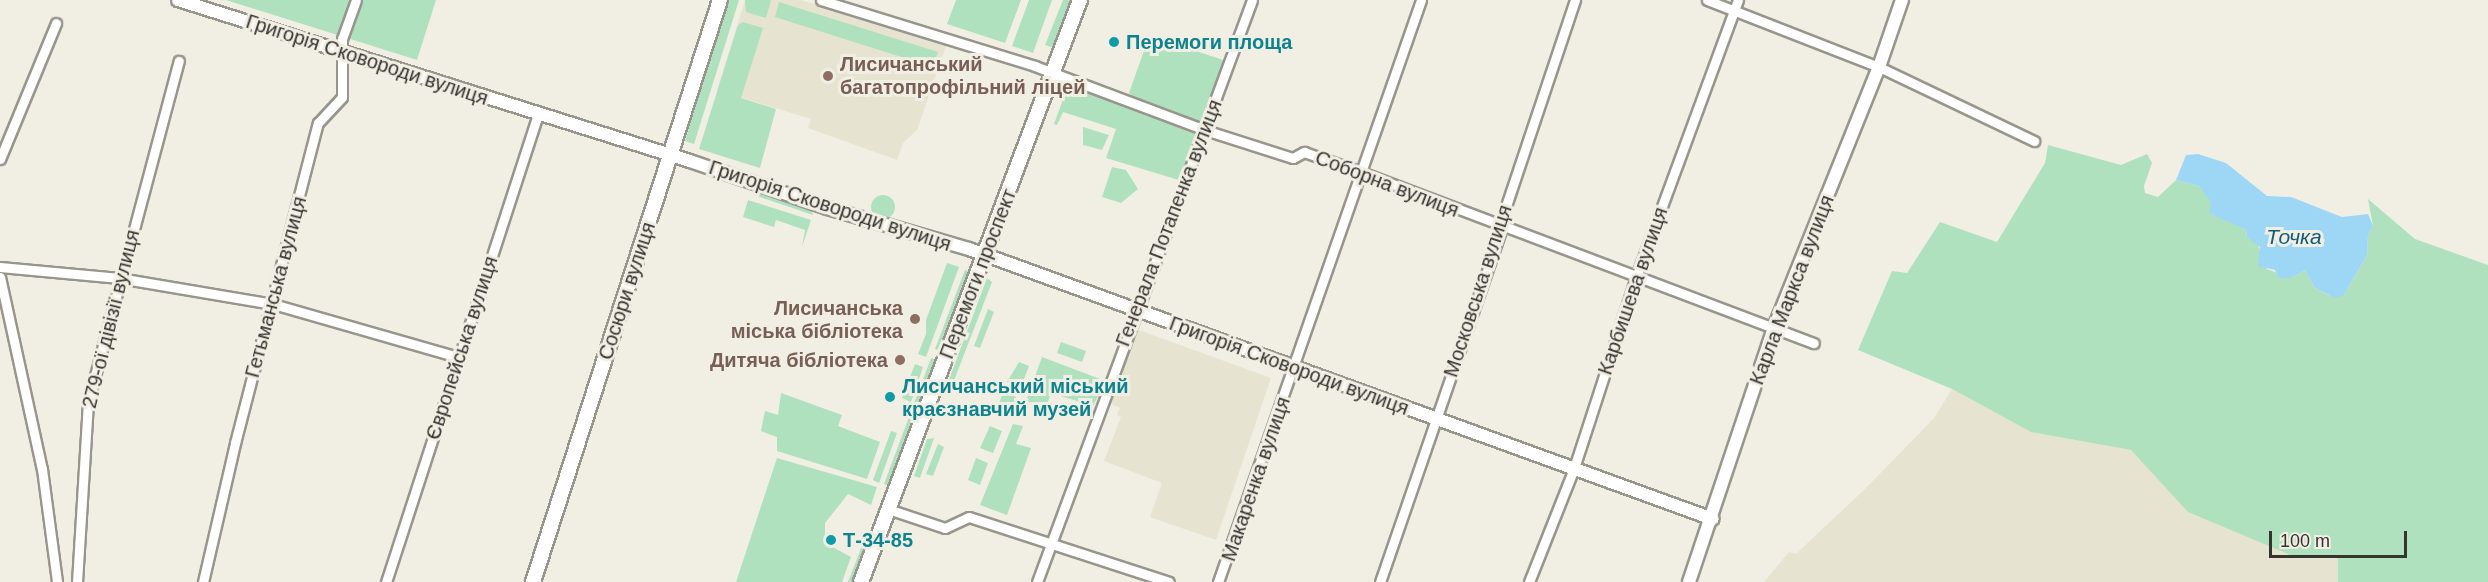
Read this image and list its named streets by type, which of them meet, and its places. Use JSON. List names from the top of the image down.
{
  "streets": {
    "main road": ["Перемоги проспект", "Сосюри вулиця"],
    "street": [
      "Григорія Сковороди вулиця",
      "Соборна вулиця",
      "Генерала Потапенка вулиця",
      "Гетьманська вулиця",
      "Карла Маркса вулиця",
      "Московська вулиця",
      "Карбишева вулиця",
      "279-ої дівізії вулиця",
      "Європейська вулиця",
      "Макаренка вулиця"
    ]
  },
  "crossings": [
    ["Григорія Сковороди вулиця", "Генерала Потапенка вулиця"],
    ["Григорія Сковороди вулиця", "Перемоги проспект"],
    ["Григорія Сковороди вулиця", "Гетьманська вулиця"],
    ["Григорія Сковороди вулиця", "Карла Маркса вулиця"],
    ["Григорія Сковороди вулиця", "Сосюри вулиця"],
    ["Григорія Сковороди вулиця", "Московська вулиця"],
    ["Григорія Сковороди вулиця", "Карбишева вулиця"],
    ["Григорія Сковороди вулиця", "Європейська вулиця"],
    ["Григорія Сковороди вулиця", "Макаренка вулиця"],
    ["Соборна вулиця", "Генерала Потапенка вулиця"],
    ["Соборна вулиця", "Перемоги проспект"],
    ["Соборна вулиця", "Карла Маркса вулиця"],
    ["Соборна вулиця", "Московська вулиця"],
    ["Соборна вулиця", "Карбишева вулиця"],
    ["Соборна вулиця", "Макаренка вулиця"]
  ],
  "water": ["Точка"],
  "places": [
    "Перемоги площа",
    "Лисичанський багатопрофільний ліцей",
    "Лисичанська мiська бiблiотека",
    "Дитяча бiблiотека",
    "Лисичанський міський краєзнавчий музей",
    "Т-34-85"
  ],
  "scale_bar": "100 m"
}
